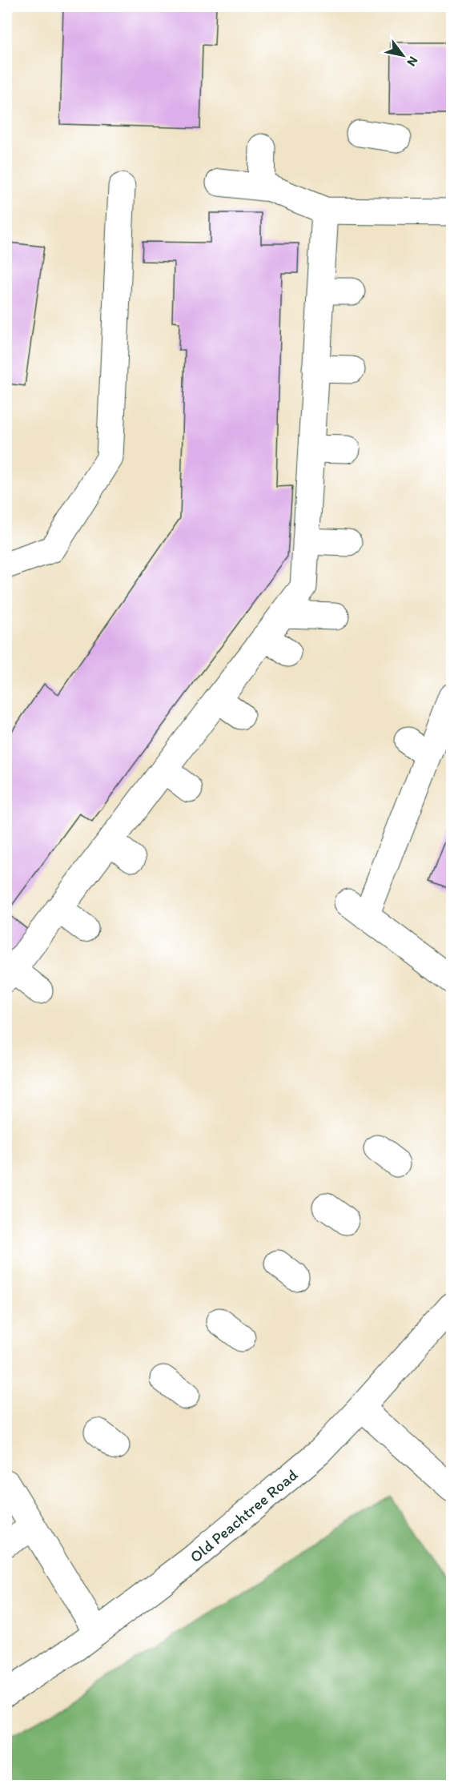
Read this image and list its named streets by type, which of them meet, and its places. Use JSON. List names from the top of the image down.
{
  "streets": {
    "main road": ["Old Peachtree Road"]
  },
  "north": "bottom right"
}
